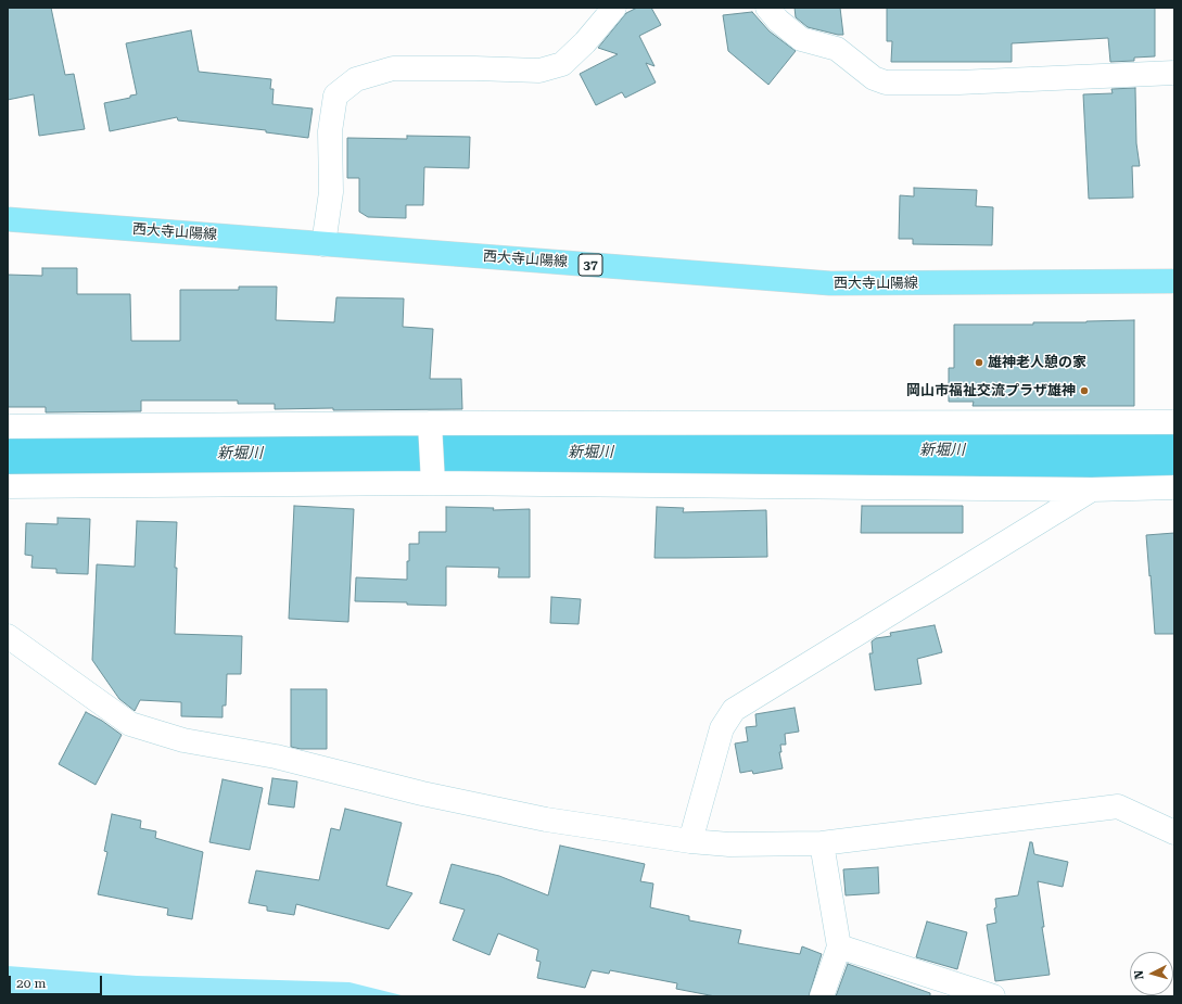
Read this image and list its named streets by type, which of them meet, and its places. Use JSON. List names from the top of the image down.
{
  "streets": {
    "main road": ["西大寺山陽線", "37"]
  },
  "water": ["新堀川"],
  "places": ["雄神老人憩の家", "岡山市福祉交流プラザ雄神"],
  "scale_bar": "20 m",
  "north": "left"
}
